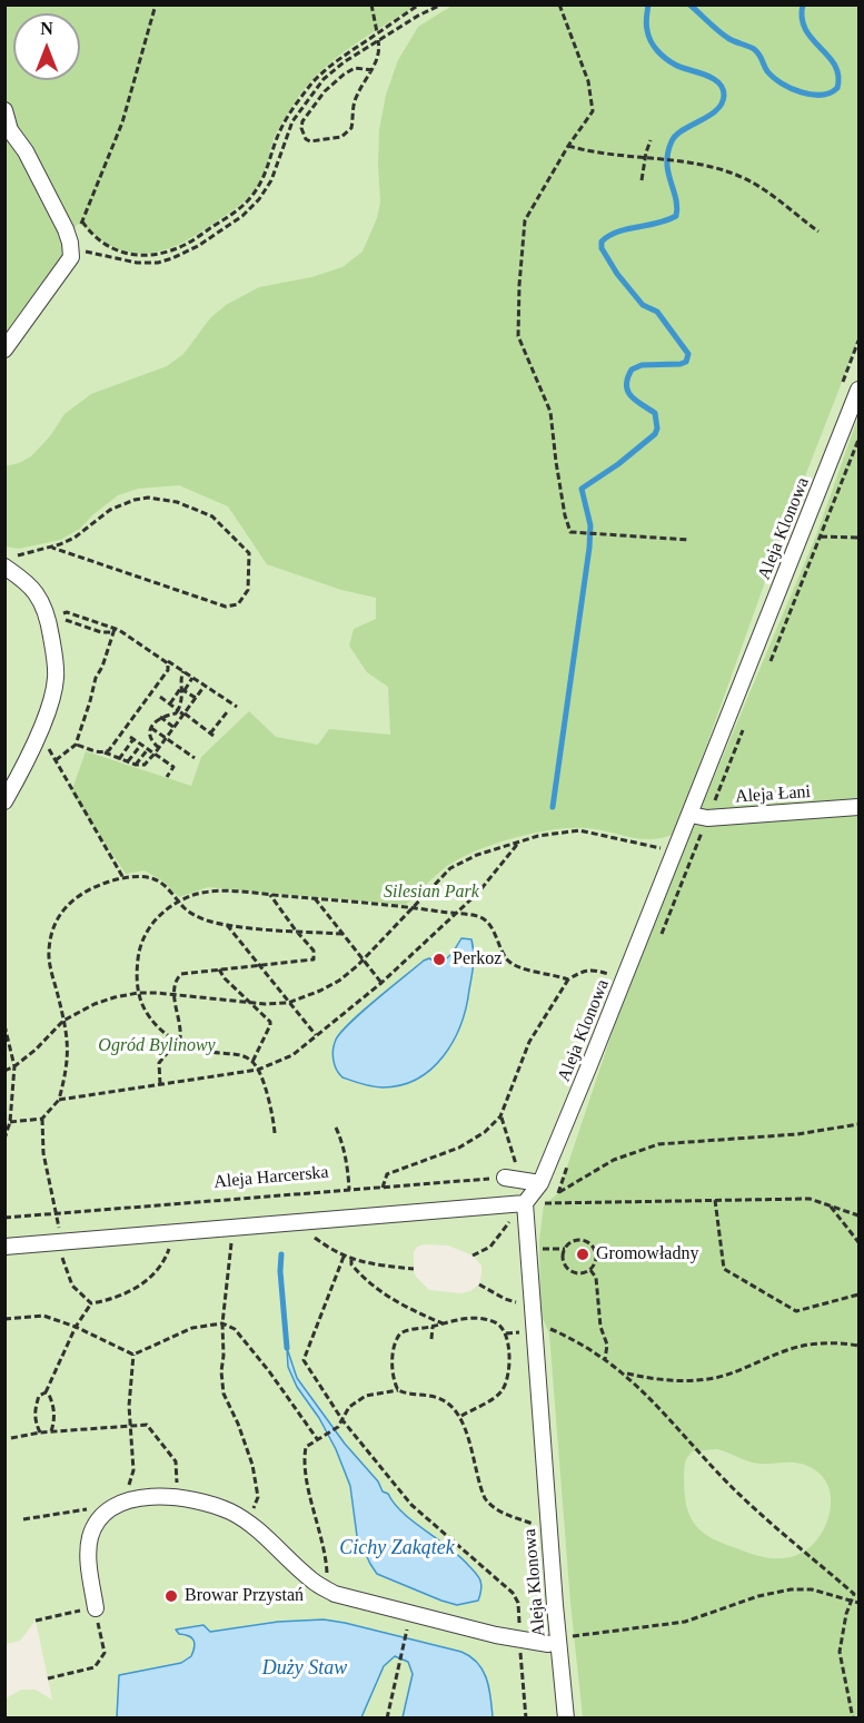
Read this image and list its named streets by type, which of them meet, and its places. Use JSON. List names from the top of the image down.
{
  "streets": {
    "street": ["Aleja Klonowa", "Aleja Łani"],
    "path": ["Aleja Harcerska"]
  },
  "crossings": [
    ["Aleja Klonowa", "Aleja Łani"]
  ],
  "water": ["Cichy Zakątek", "Duży Staw"],
  "parks": ["Silesian Park", "Ogród Bylinowy"],
  "places": ["Perkoz", "Gromowładny", "Browar Przystań"],
  "north": "top"
}
